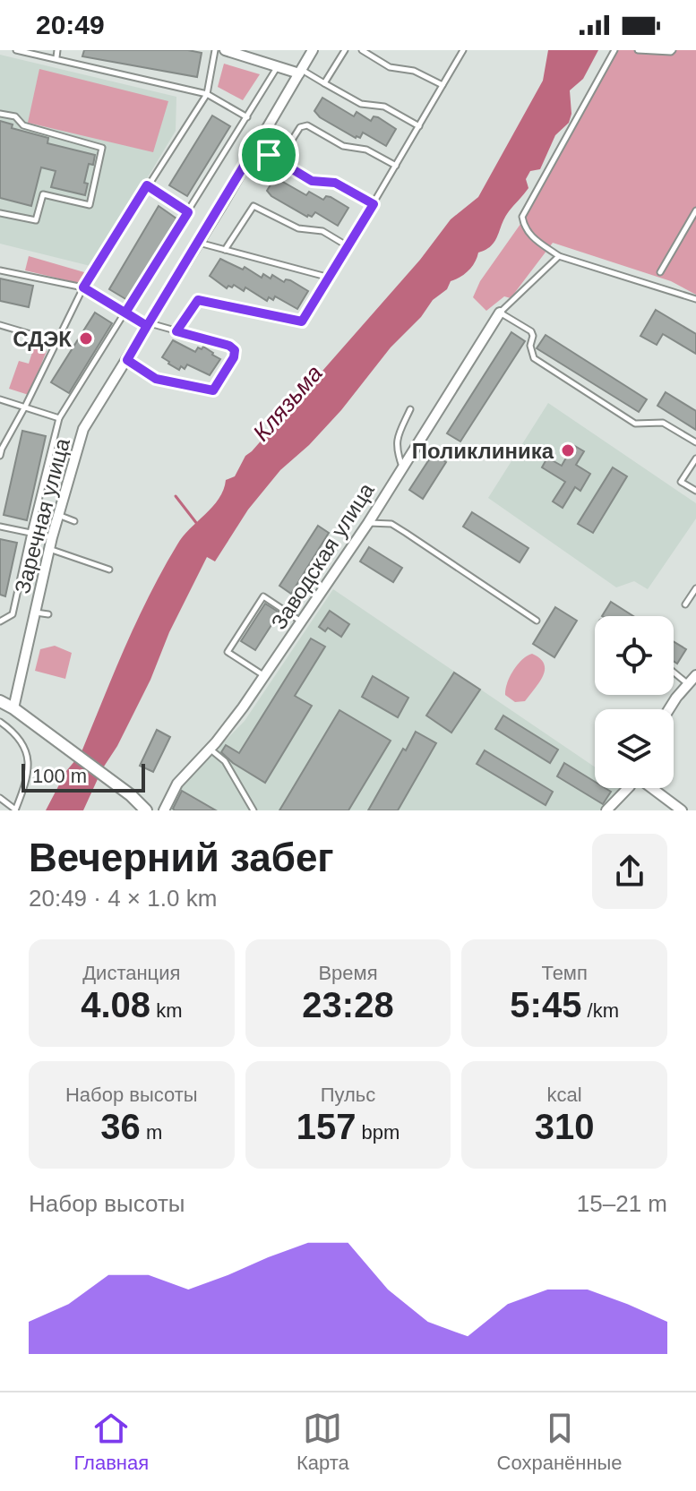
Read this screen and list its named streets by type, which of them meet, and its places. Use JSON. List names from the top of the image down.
{
  "streets": {
    "street": ["Заречная улица", "Заводская улица"]
  },
  "water": ["Клязьма"],
  "places": ["СДЭК", "Поликлиника"],
  "scale_bar": "100 m",
  "page": {
    "status": "20:49",
    "scale": "100 m",
    "heading": ["Вечерний забег", "20:49 · 4 × 1.0 km"],
    "stats": [
      ["Дистанция", "4.08 km"],
      ["Время", "23:28"],
      ["Темп", "5:45 /km"],
      ["Набор высоты", "36 m"],
      ["Пульс", "157 bpm"],
      ["kcal", "310"]
    ],
    "chart": ["Набор высоты", "15–21 m"],
    "tabs": ["Главная", "Карта", "Сохранённые"]
  }
}
